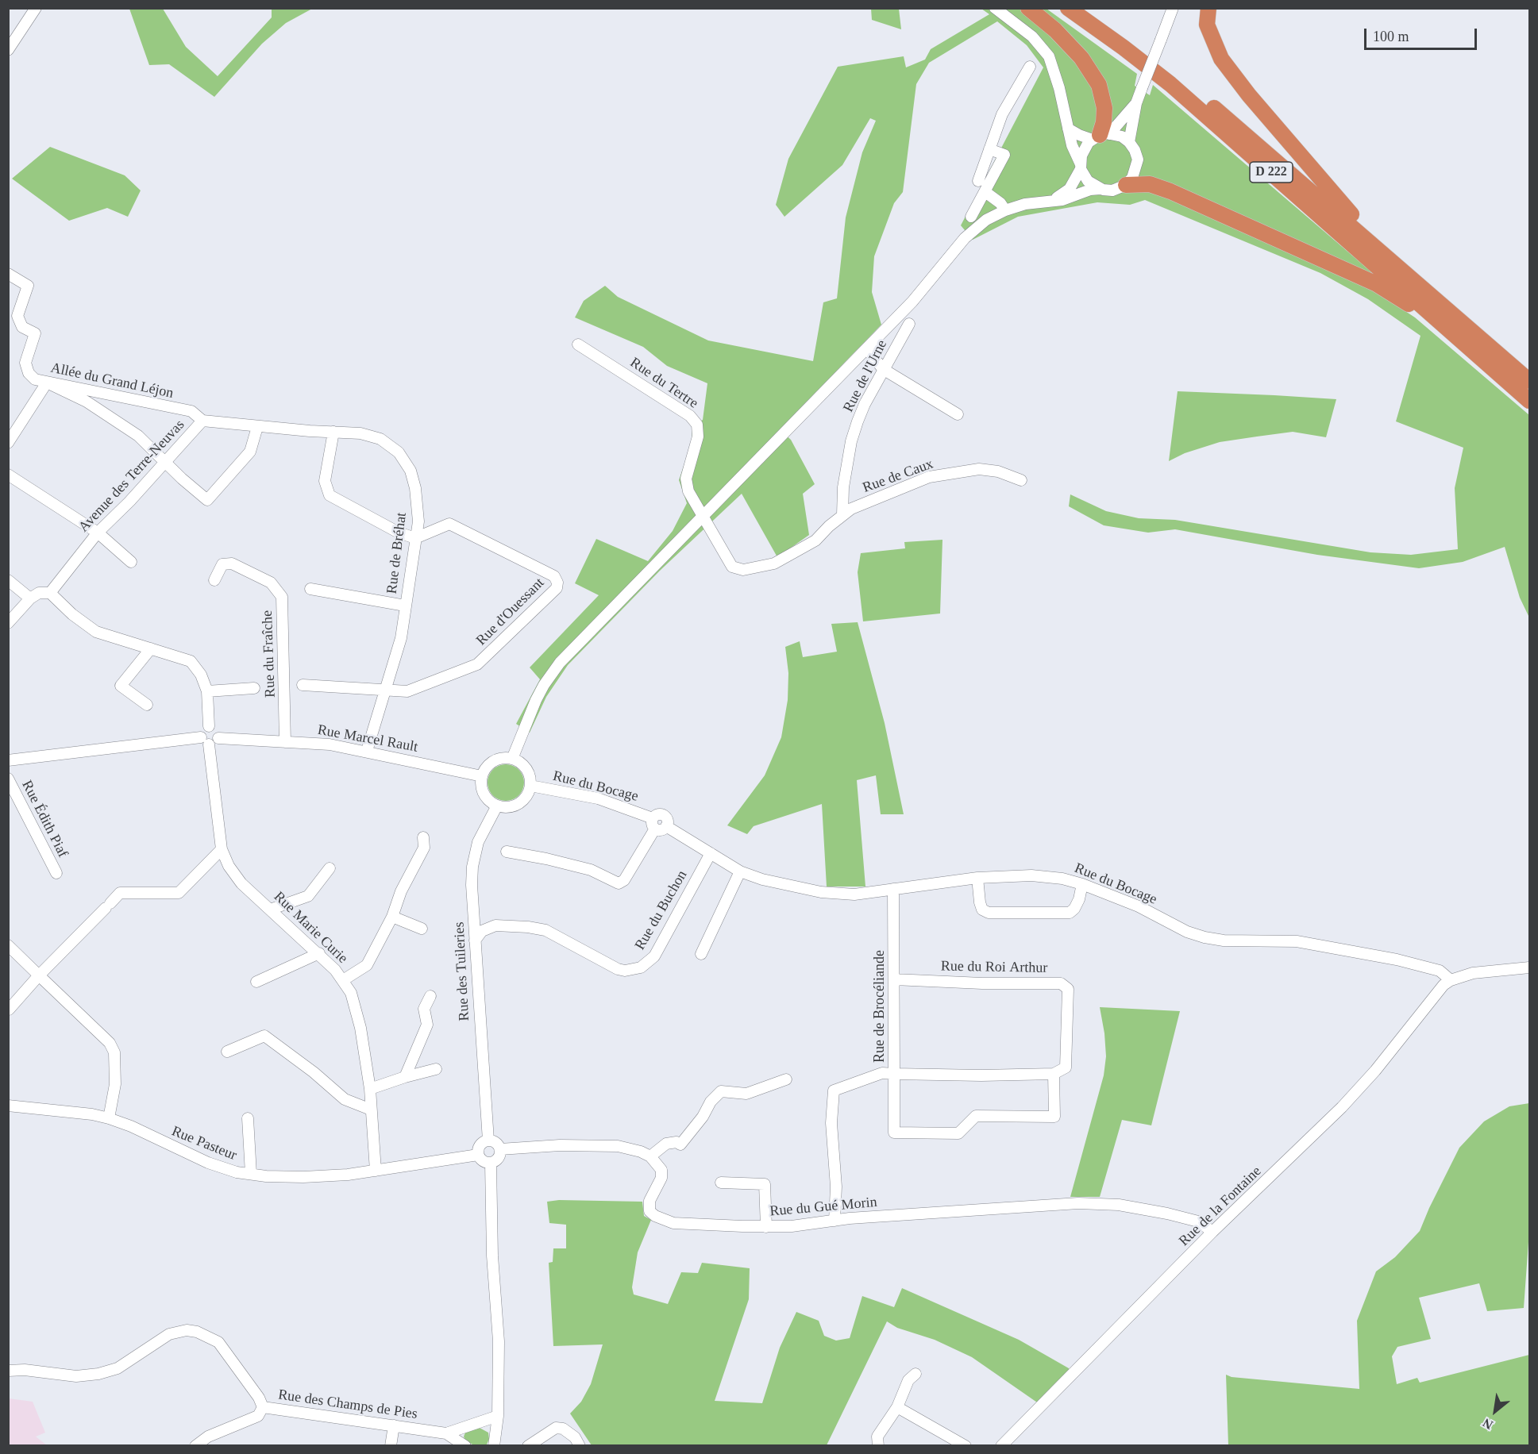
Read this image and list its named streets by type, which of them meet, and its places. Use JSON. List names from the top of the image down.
{
  "streets": {
    "highway": ["D 222"],
    "street": [
      "Rue de l'Urne",
      "Allée du Grand Léjon",
      "Rue du Tertre",
      "Avenue des Terre-Neuvas",
      "Rue de Caux",
      "Rue de Bréhat",
      "Rue d'Ouessant",
      "Rue du Fraîche",
      "Rue Marcel Rault",
      "Rue du Bocage",
      "Rue Édith Piaf",
      "Rue du Buchon",
      "Rue Marie Curie",
      "Rue du Roi Arthur",
      "Rue des Tuileries",
      "Rue de Brocéliande",
      "Rue Pasteur",
      "Rue de la Fontaine",
      "Rue du Gué Morin",
      "Rue des Champs de Pies"
    ]
  },
  "crossings": [
    ["Rue de l'Urne", "Rue de Caux"],
    ["Allée du Grand Léjon", "Avenue des Terre-Neuvas"],
    ["Avenue des Terre-Neuvas", "Rue de Bréhat"],
    ["Rue de Bréhat", "Rue d'Ouessant"],
    ["Rue de Bréhat", "Rue Marcel Rault"],
    ["Rue du Fraîche", "Rue Marcel Rault"],
    ["Rue Marcel Rault", "Rue du Bocage"],
    ["Rue Marcel Rault", "Rue Marie Curie"],
    ["Rue Marcel Rault", "Rue des Tuileries"],
    ["Rue du Bocage", "Rue du Buchon"],
    ["Rue du Bocage", "Rue des Tuileries"],
    ["Rue du Bocage", "Rue de Brocéliande"],
    ["Rue du Bocage", "Rue de la Fontaine"],
    ["Rue du Buchon", "Rue des Tuileries"],
    ["Rue Marie Curie", "Rue Pasteur"],
    ["Rue du Roi Arthur", "Rue de Brocéliande"],
    ["Rue des Tuileries", "Rue Pasteur"],
    ["Rue de Brocéliande", "Rue du Gué Morin"],
    ["Rue de la Fontaine", "Rue du Gué Morin"]
  ],
  "scale_bar": "100 m",
  "north": "bottom left"
}
